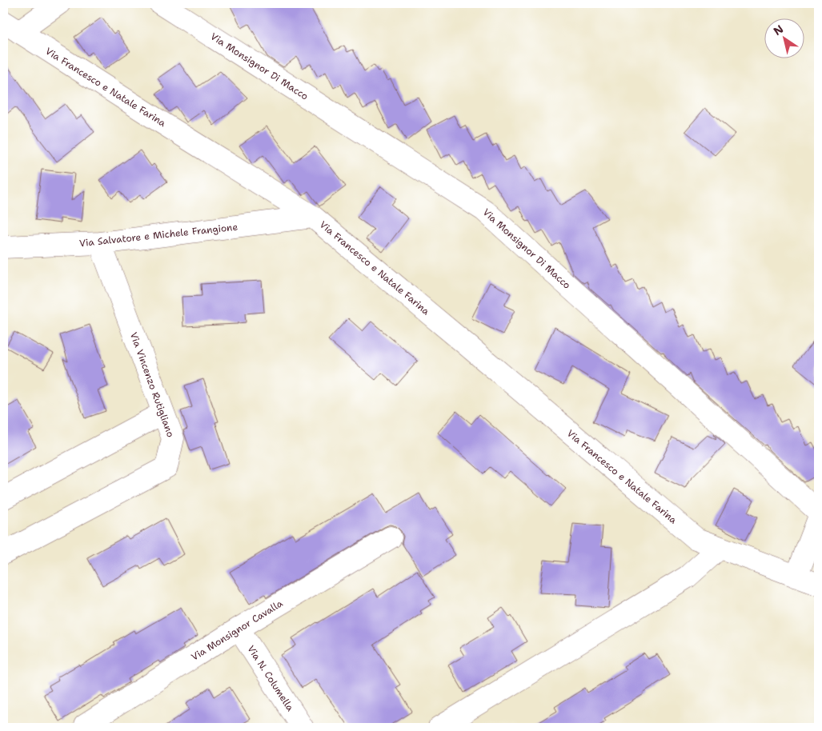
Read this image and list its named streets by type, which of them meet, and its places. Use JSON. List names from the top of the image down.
{
  "streets": {
    "street": [
      "Via Monsignor Di Macco",
      "Via Francesco e Natale Farina",
      "Via Salvatore e Michele Frangione",
      "Via Vincenzo Rutigliano",
      "Via Monsignor Cavalla",
      "Via N. Columella"
    ]
  },
  "crossings": [
    ["Via Francesco e Natale Farina", "Via Salvatore e Michele Frangione"],
    ["Via Salvatore e Michele Frangione", "Via Vincenzo Rutigliano"],
    ["Via Monsignor Cavalla", "Via N. Columella"]
  ],
  "north": "top left"
}
